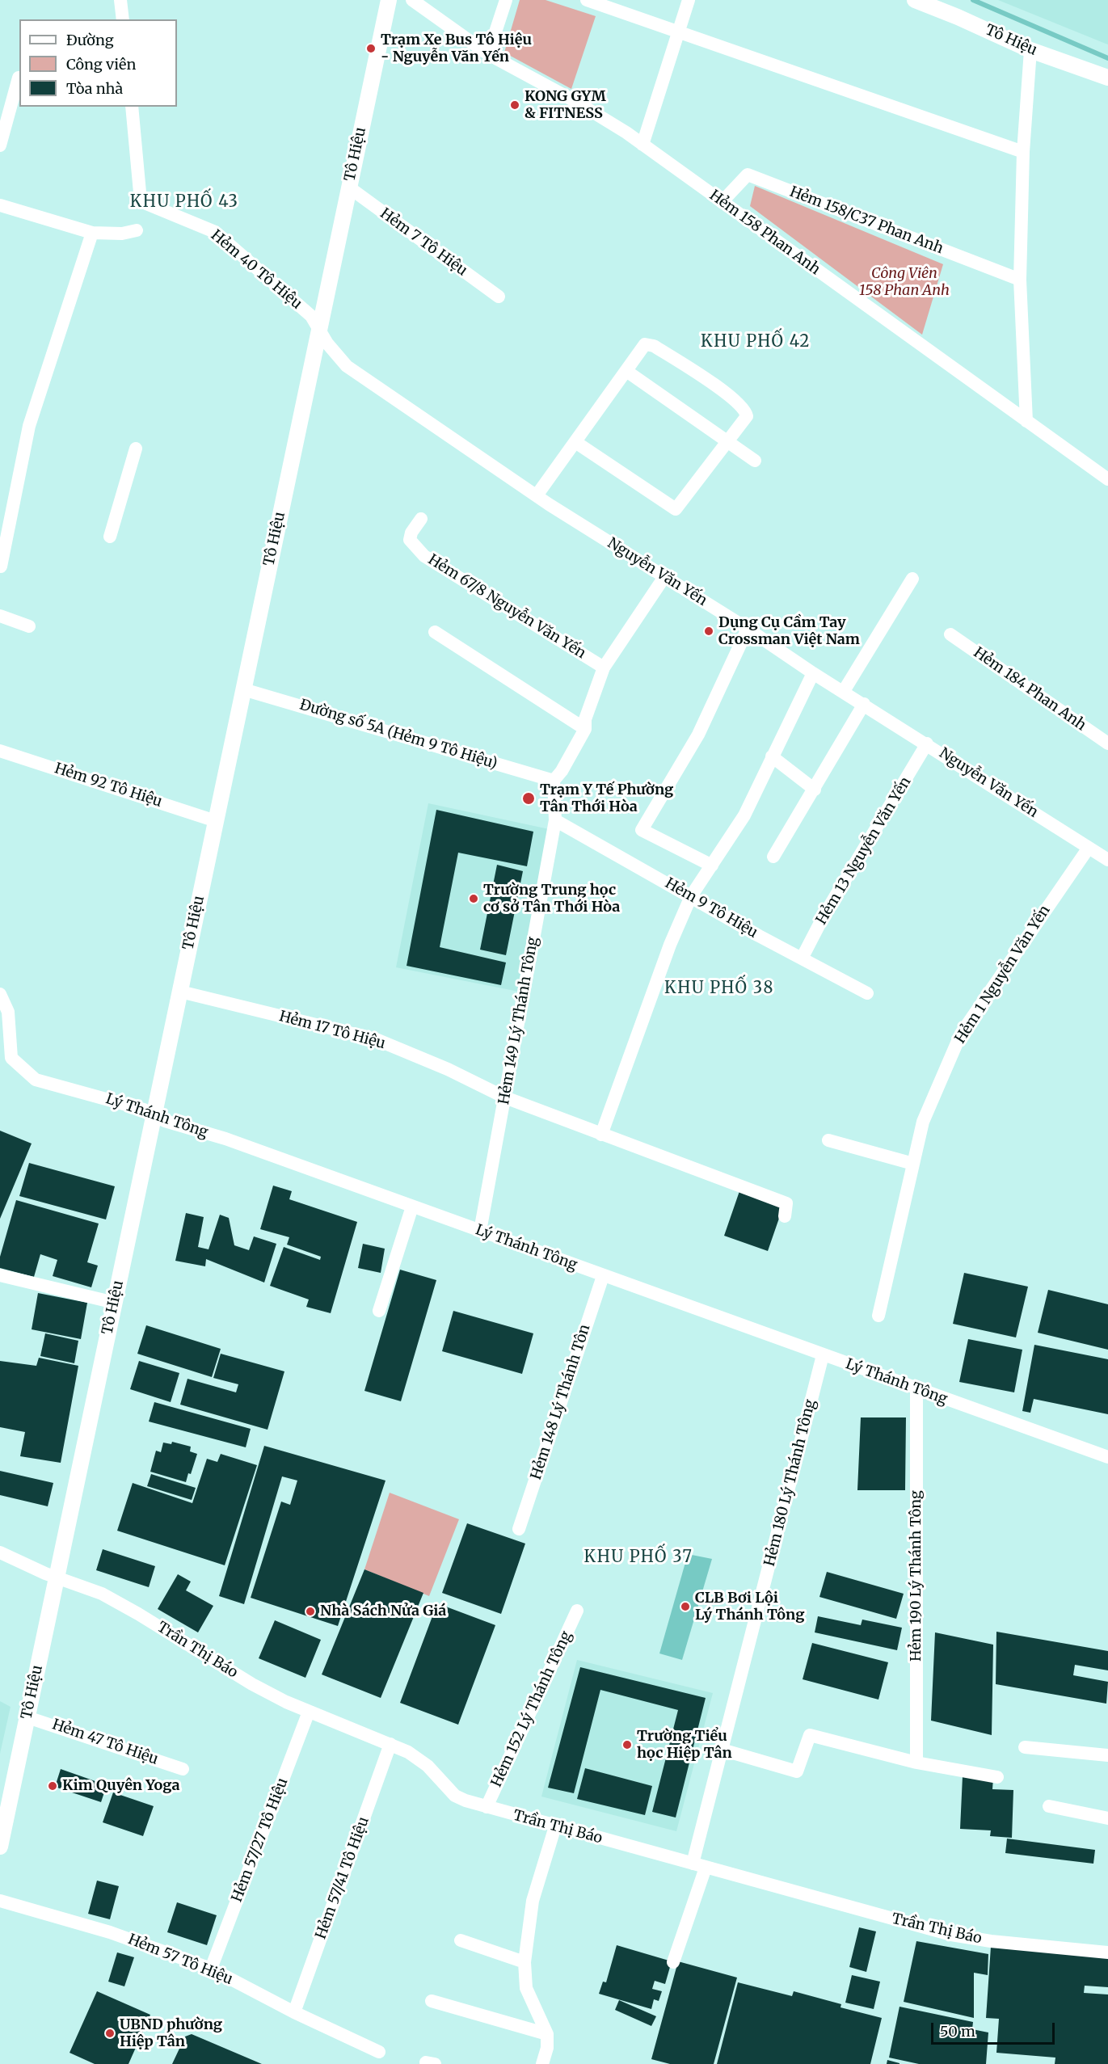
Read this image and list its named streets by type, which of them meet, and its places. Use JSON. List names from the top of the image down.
{
  "streets": {
    "street": [
      "Tô Hiệu",
      "Hẻm 158/C37 Phan Anh",
      "Hẻm 158 Phan Anh",
      "Hẻm 7 Tô Hiệu",
      "Hẻm 40 Tô Hiệu",
      "Nguyễn Văn Yến",
      "Hẻm 67/8 Nguyễn Văn Yến",
      "Hẻm 184 Phan Anh",
      "Đường số 5A (Hẻm 9 Tô Hiệu)",
      "Hẻm 92 Tô Hiệu",
      "Hẻm 13 Nguyễn Văn Yến",
      "Hẻm 9 Tô Hiệu",
      "Hẻm 1 Nguyễn Văn Yến",
      "Hẻm 149 Lý Thánh Tông",
      "Hẻm 17 Tô Hiệu",
      "Lý Thánh Tông",
      "Hẻm 148 Lý Thánh Tôn",
      "Hẻm 180 Lý Thánh Tông",
      "Hẻm 190 Lý Thánh Tông",
      "Trần Thị Báo",
      "Hẻm 152 Lý Thánh Tông",
      "Hẻm 47 Tô Hiệu",
      "Hẻm 57/27 Tô Hiệu",
      "Hẻm 57/41 Tô Hiệu",
      "Hẻm 57 Tô Hiệu"
    ]
  },
  "crossings": [
    ["Tô Hiệu", "Hẻm 7 Tô Hiệu"],
    ["Tô Hiệu", "Hẻm 40 Tô Hiệu"],
    ["Tô Hiệu", "Nguyễn Văn Yến"],
    ["Tô Hiệu", "Đường số 5A (Hẻm 9 Tô Hiệu)"],
    ["Tô Hiệu", "Hẻm 92 Tô Hiệu"],
    ["Tô Hiệu", "Hẻm 17 Tô Hiệu"],
    ["Tô Hiệu", "Lý Thánh Tông"],
    ["Tô Hiệu", "Trần Thị Báo"],
    ["Tô Hiệu", "Hẻm 47 Tô Hiệu"],
    ["Hẻm 158/C37 Phan Anh", "Hẻm 158 Phan Anh"],
    ["Hẻm 40 Tô Hiệu", "Nguyễn Văn Yến"],
    ["Nguyễn Văn Yến", "Hẻm 13 Nguyễn Văn Yến"],
    ["Nguyễn Văn Yến", "Hẻm 1 Nguyễn Văn Yến"],
    ["Đường số 5A (Hẻm 9 Tô Hiệu)", "Hẻm 149 Lý Thánh Tông"],
    ["Hẻm 13 Nguyễn Văn Yến", "Hẻm 9 Tô Hiệu"],
    ["Hẻm 9 Tô Hiệu", "Hẻm 149 Lý Thánh Tông"],
    ["Hẻm 149 Lý Thánh Tông", "Hẻm 17 Tô Hiệu"],
    ["Hẻm 149 Lý Thánh Tông", "Lý Thánh Tông"],
    ["Lý Thánh Tông", "Hẻm 148 Lý Thánh Tôn"],
    ["Lý Thánh Tông", "Hẻm 180 Lý Thánh Tông"],
    ["Lý Thánh Tông", "Hẻm 190 Lý Thánh Tông"],
    ["Hẻm 180 Lý Thánh Tông", "Trần Thị Báo"],
    ["Trần Thị Báo", "Hẻm 152 Lý Thánh Tông"],
    ["Trần Thị Báo", "Hẻm 57/27 Tô Hiệu"],
    ["Trần Thị Báo", "Hẻm 57/41 Tô Hiệu"],
    ["Hẻm 57/27 Tô Hiệu", "Hẻm 57 Tô Hiệu"],
    ["Hẻm 57/41 Tô Hiệu", "Hẻm 57 Tô Hiệu"]
  ],
  "districts": [
    "KHU PHỐ 43",
    "KHU PHỐ 42",
    "KHU PHỐ 38",
    "KHU PHỐ 37"
  ],
  "parks": ["Công Viên 158 Phan Anh"],
  "places": [
    "Trạm Xe Bus Tô Hiệu - Nguyễn Văn Yến",
    "KONG GYM & FITNESS",
    "Dụng Cụ Cầm Tay Crossman Việt Nam",
    "Trạm Y Tế Phường Tân Thới Hòa",
    "Trường Trung học cơ sở Tân Thới Hòa",
    "CLB Bơi Lội Lý Thánh Tông",
    "Nhà Sách Nửa Giá",
    "Trường Tiểu học Hiệp Tân",
    "Kim Quyên Yoga",
    "UBND phường Hiệp Tân"
  ],
  "legend": ["Đường", "Công viên", "Tòa nhà"],
  "scale_bar": "50 m"
}
